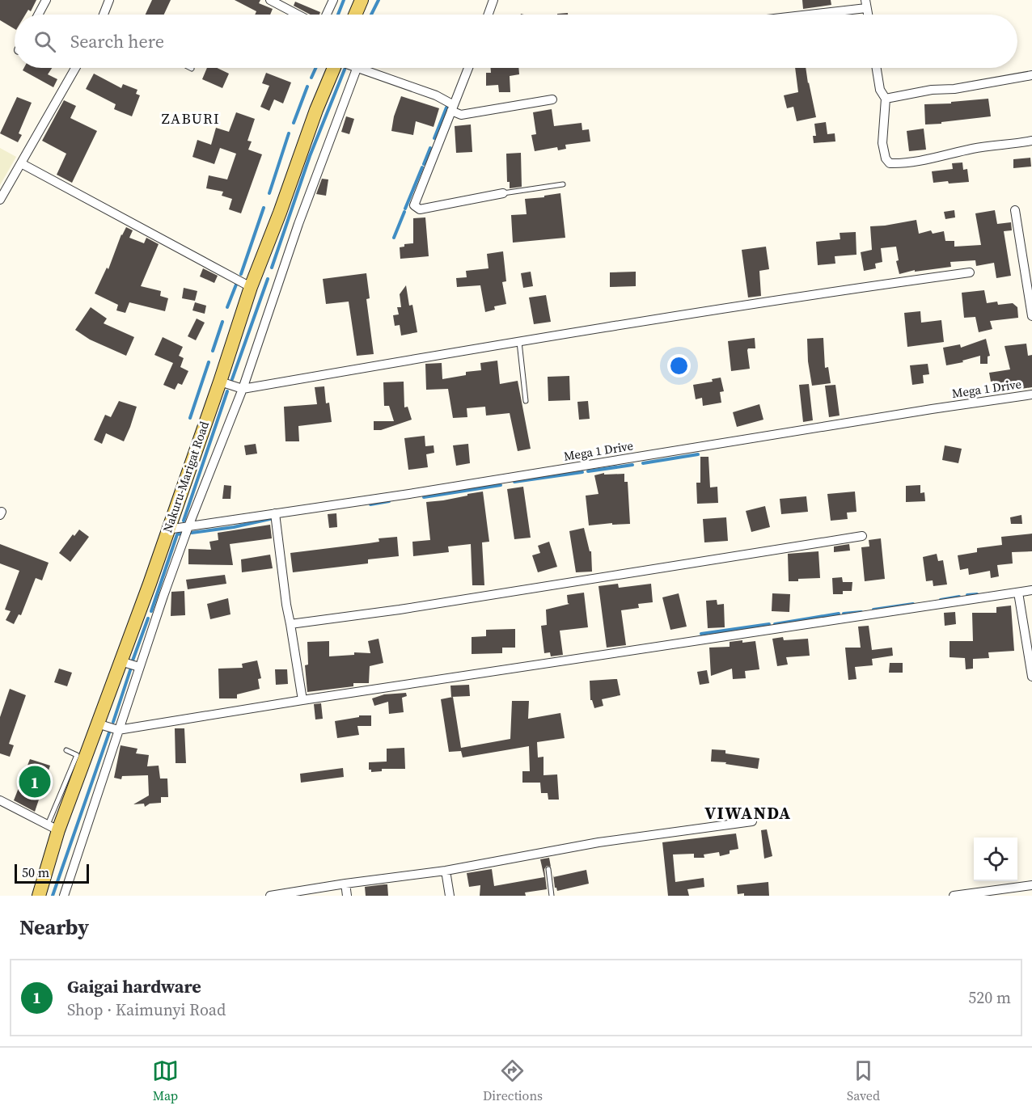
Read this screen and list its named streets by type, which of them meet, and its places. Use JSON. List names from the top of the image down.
{
  "streets": {
    "main road": ["Nakuru-Marigat Road"],
    "street": ["Mega 1 Drive"]
  },
  "crossings": [
    ["Mega 1 Drive", "Nakuru-Marigat Road"]
  ],
  "districts": ["ZABURI", "VIWANDA"],
  "scale_bar": "50 m",
  "page": {
    "search": "Search here",
    "pins": "1",
    "scale": "50 m",
    "heading": "Nearby",
    "list": [
      {
        "mark": "1",
        "name": "Gaigai hardware",
        "note": "Shop · Kaimunyi Road",
        "value": "520 m"
      }
    ],
    "nav": ["Map", "Directions", "Saved"]
  }
}
